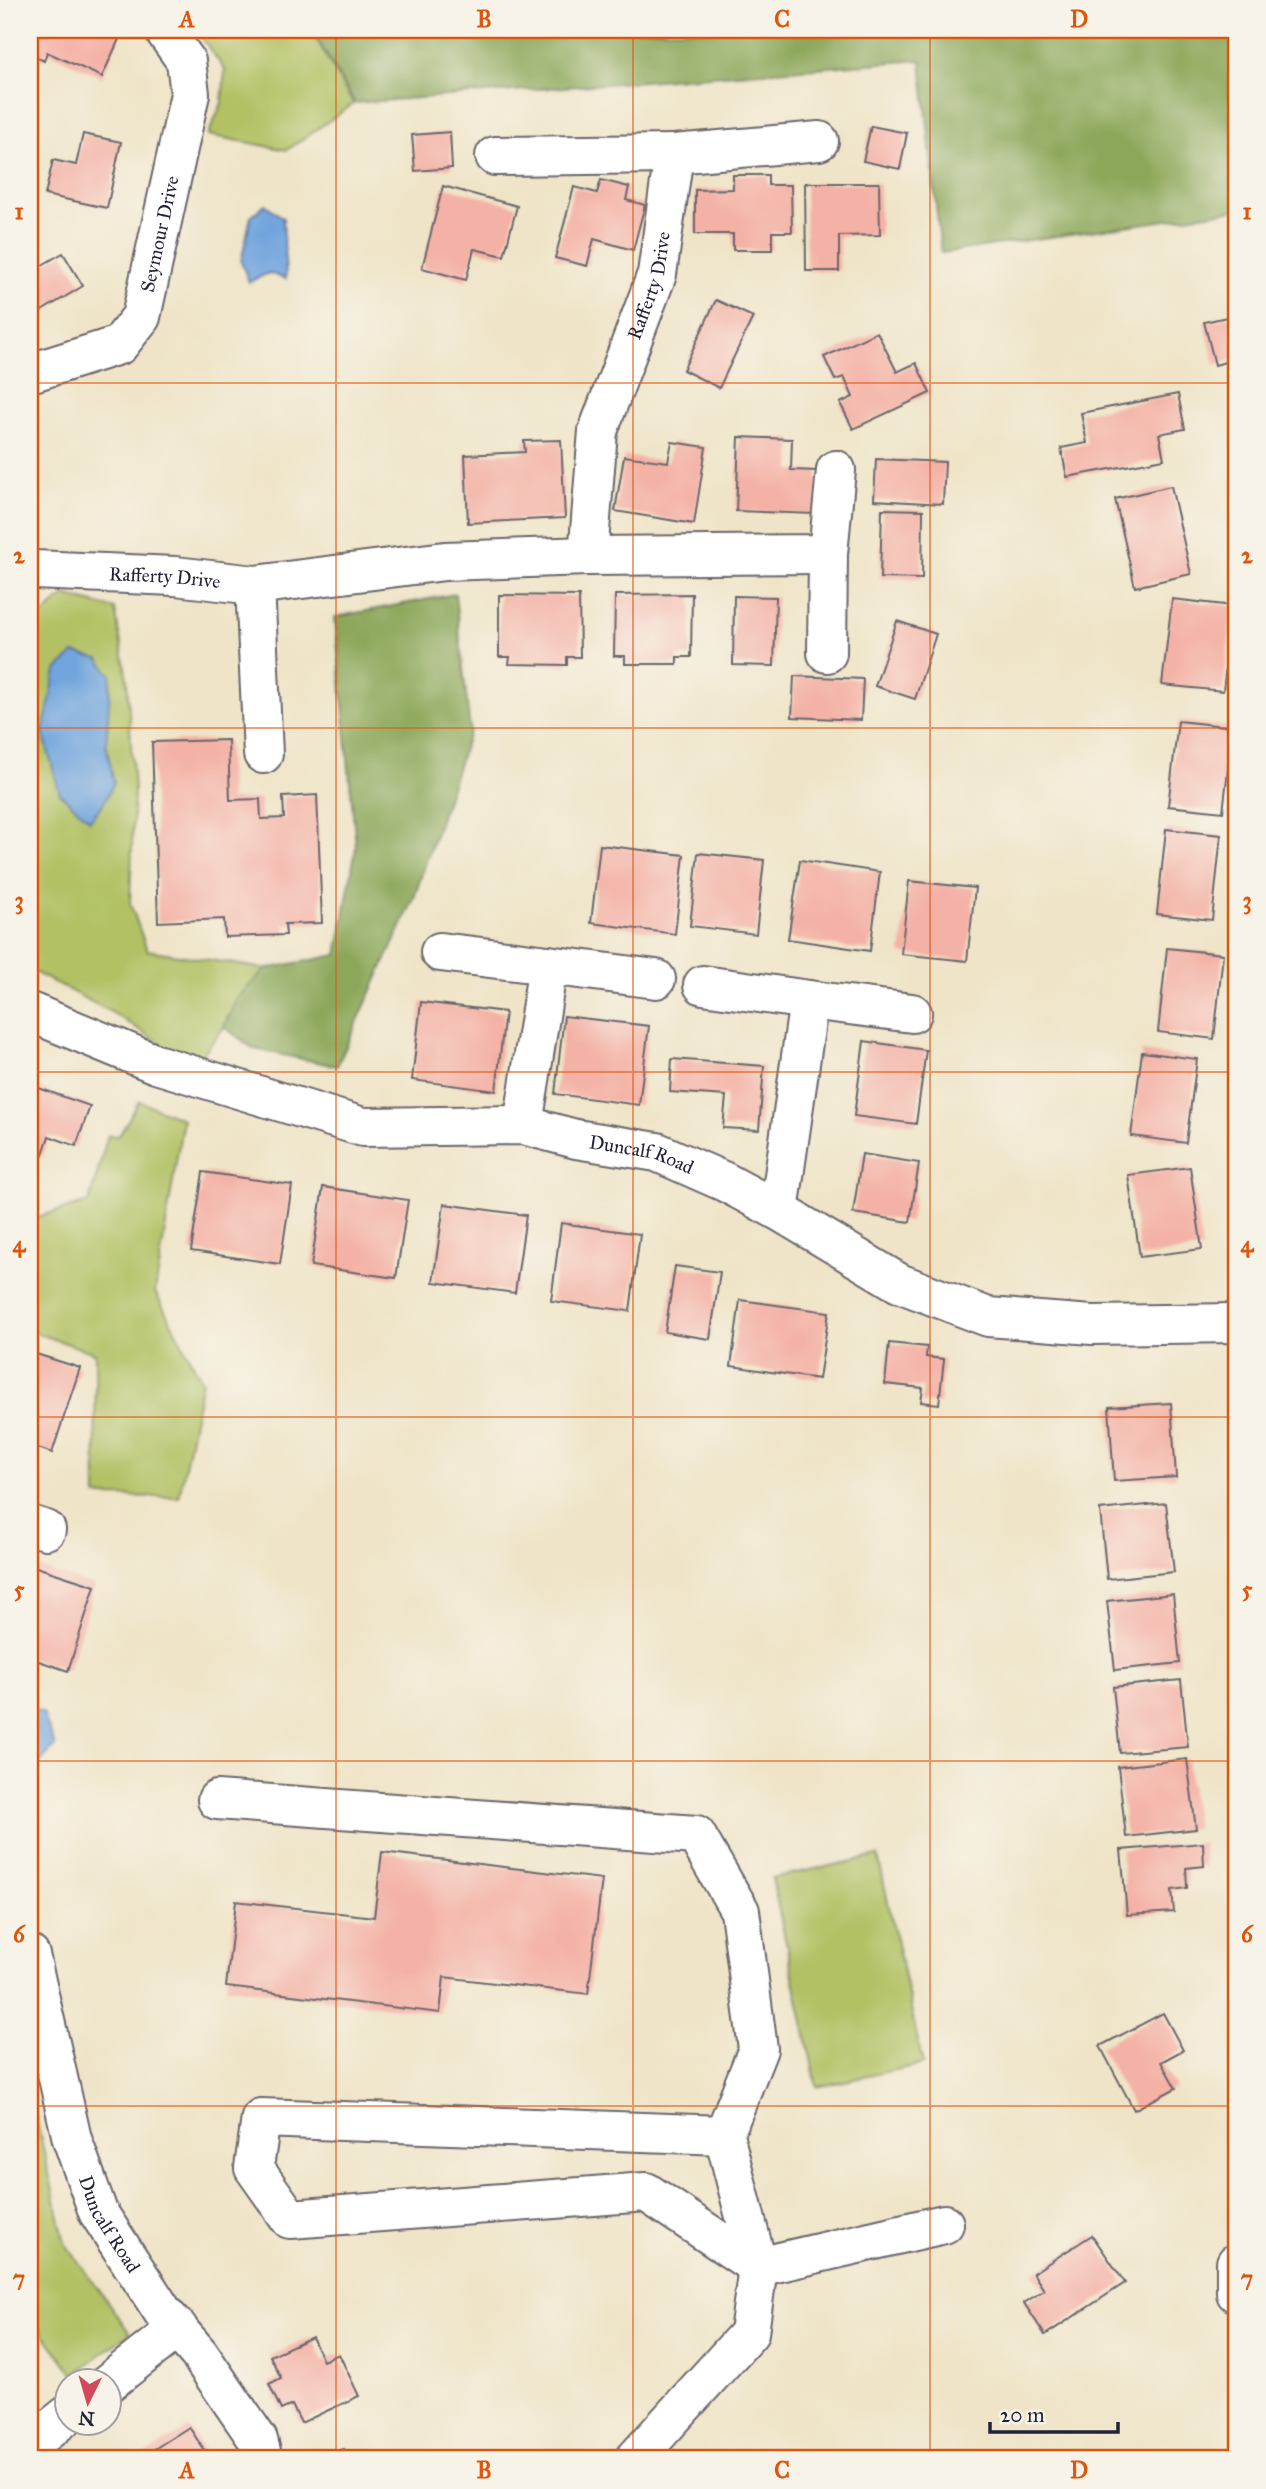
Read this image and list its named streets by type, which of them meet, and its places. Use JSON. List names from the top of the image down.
{
  "streets": {
    "street": ["Seymour Drive", "Rafferty Drive", "Duncalf Road"]
  },
  "scale_bar": "20 m",
  "north": "bottom",
  "grid": {
    "columns": [
      "A",
      "B",
      "C",
      "D"
    ],
    "rows": [
      "1",
      "2",
      "3",
      "4",
      "5",
      "6",
      "7"
    ]
  }
}
